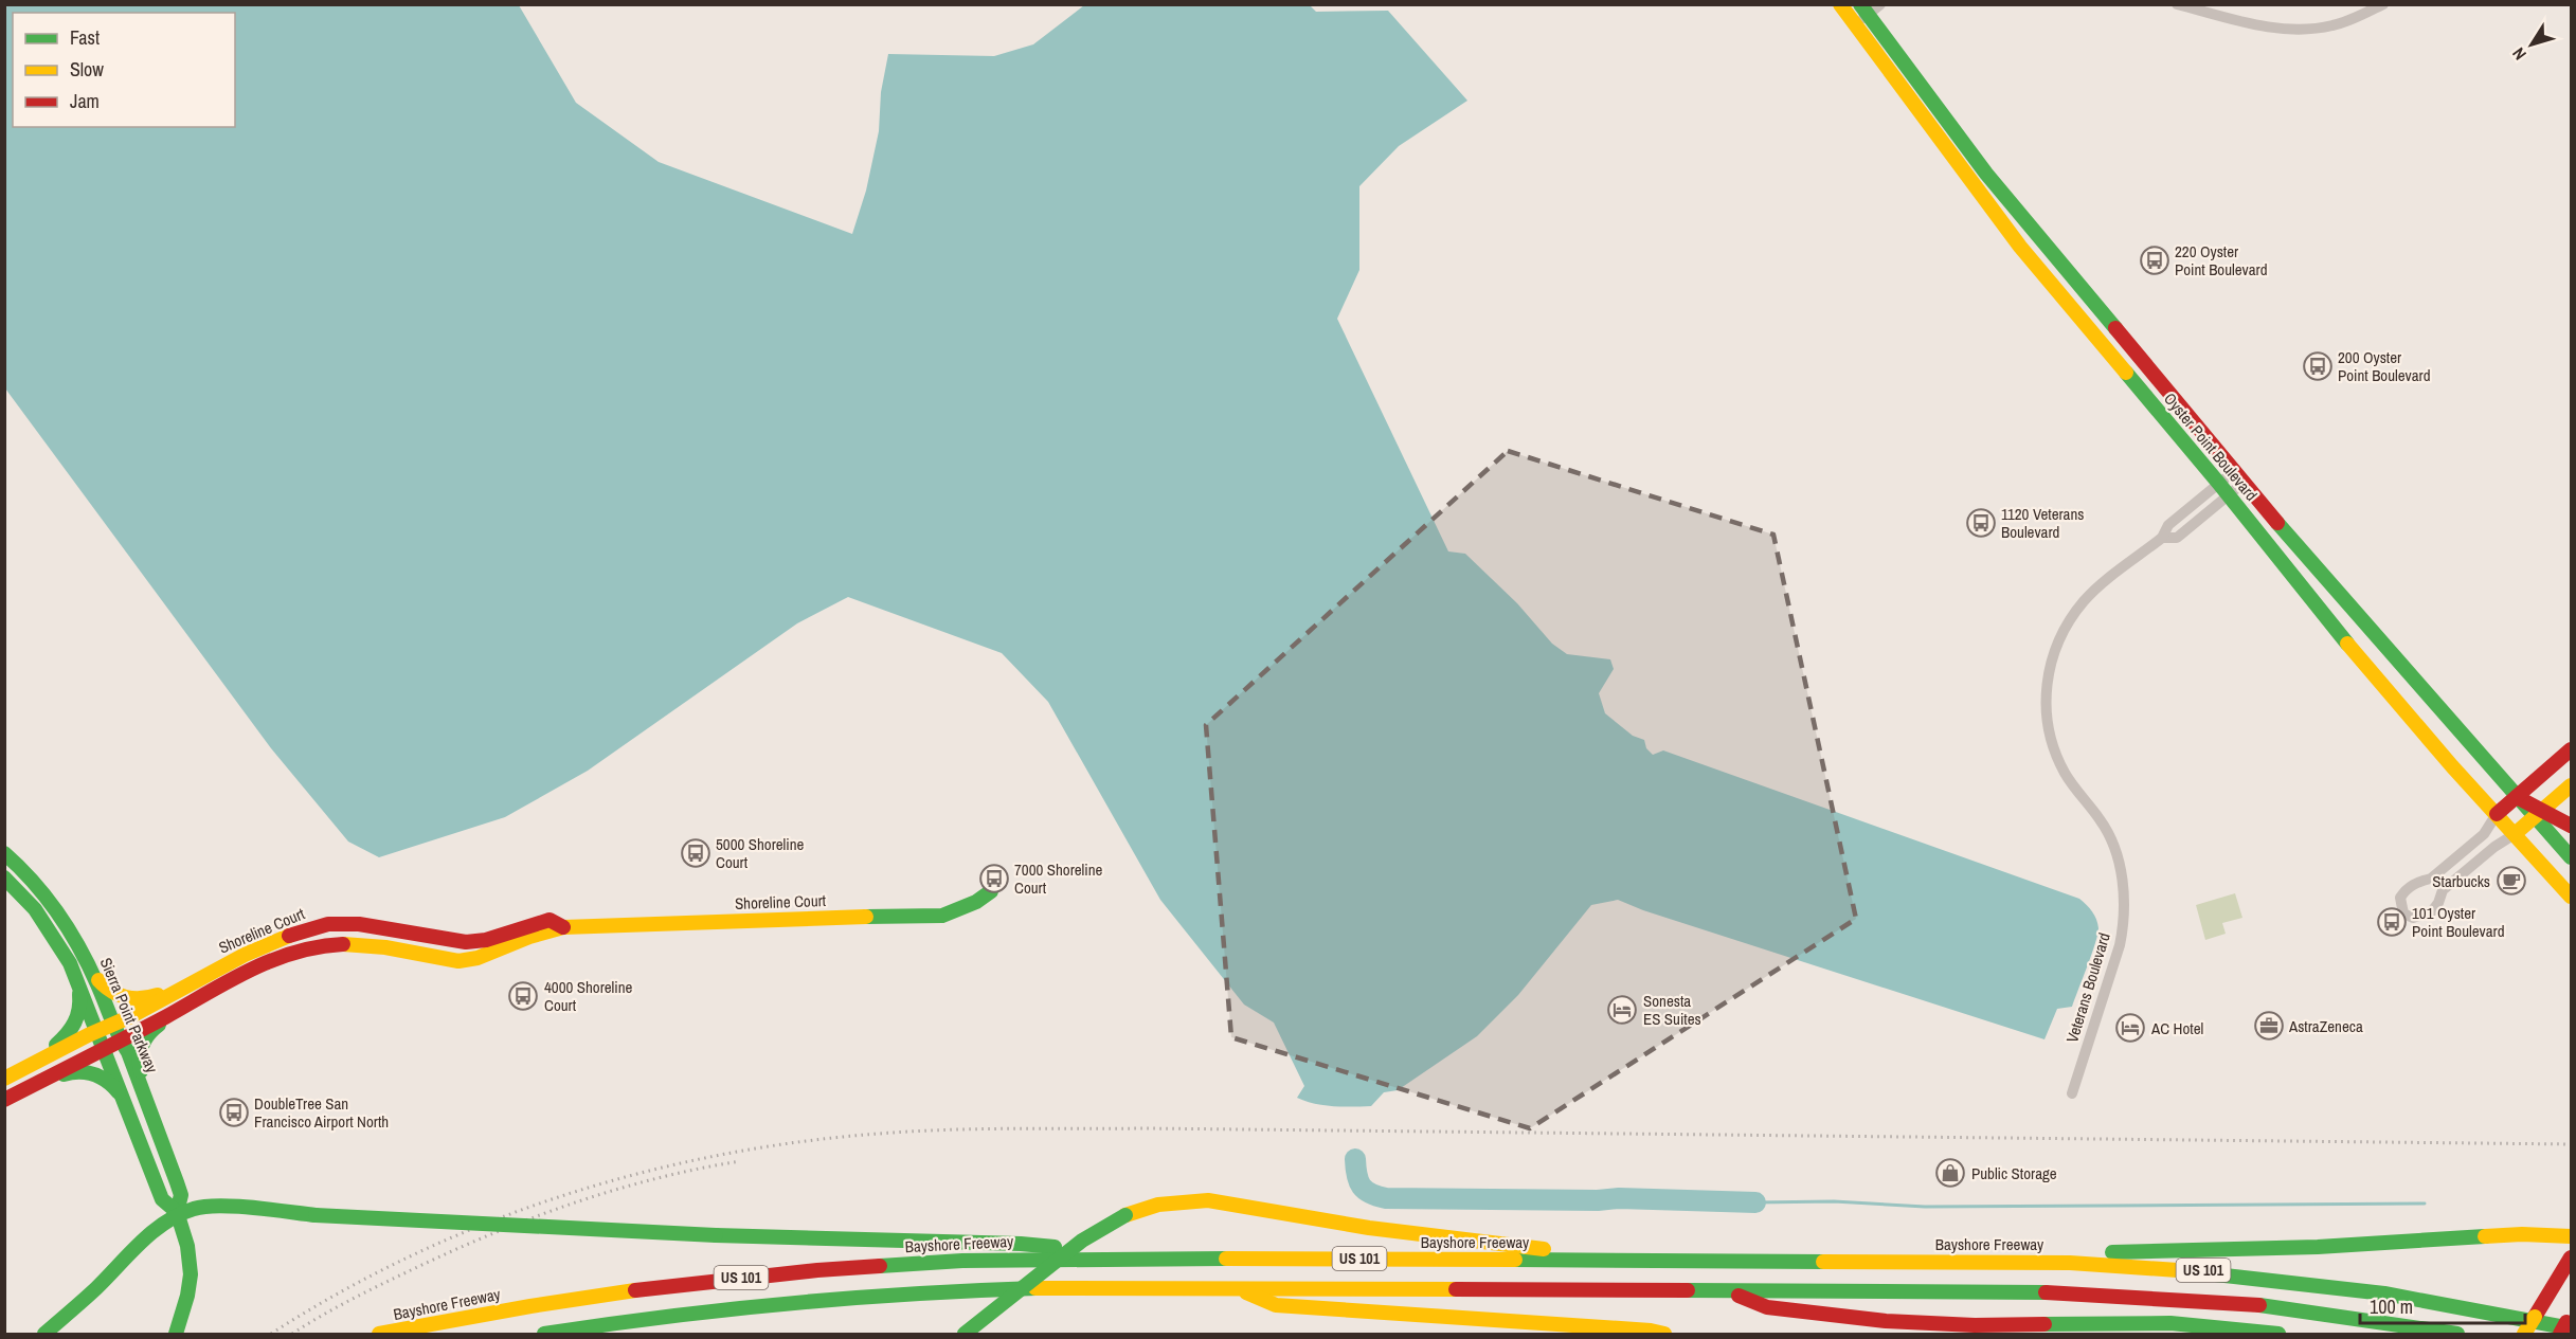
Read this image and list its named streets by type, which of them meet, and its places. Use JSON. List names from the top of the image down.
{
  "streets": {
    "main road": [
      "Oyster Point Boulevard",
      "Shoreline Court",
      "Sierra Point Parkway",
      "Bayshore Freeway",
      "US 101"
    ],
    "street": ["Veterans Boulevard"]
  },
  "crossings": [
    ["Oyster Point Boulevard", "Veterans Boulevard"],
    ["Shoreline Court", "Sierra Point Parkway"]
  ],
  "places": {
    "bus stop": [
      "220 Oyster Point Boulevard",
      "200 Oyster Point Boulevard",
      "1120 Veterans Boulevard",
      "5000 Shoreline Court",
      "7000 Shoreline Court",
      "101 Oyster Point Boulevard",
      "4000 Shoreline Court",
      "DoubleTree San Francisco Airport North"
    ],
    "cafe": ["Starbucks"],
    "hotel": ["Sonesta ES Suites", "AC Hotel"],
    "office": ["AstraZeneca"],
    "shop": ["Public Storage"]
  },
  "legend": ["Fast", "Slow", "Jam"],
  "scale_bar": "100 m",
  "north": "bottom left"
}
